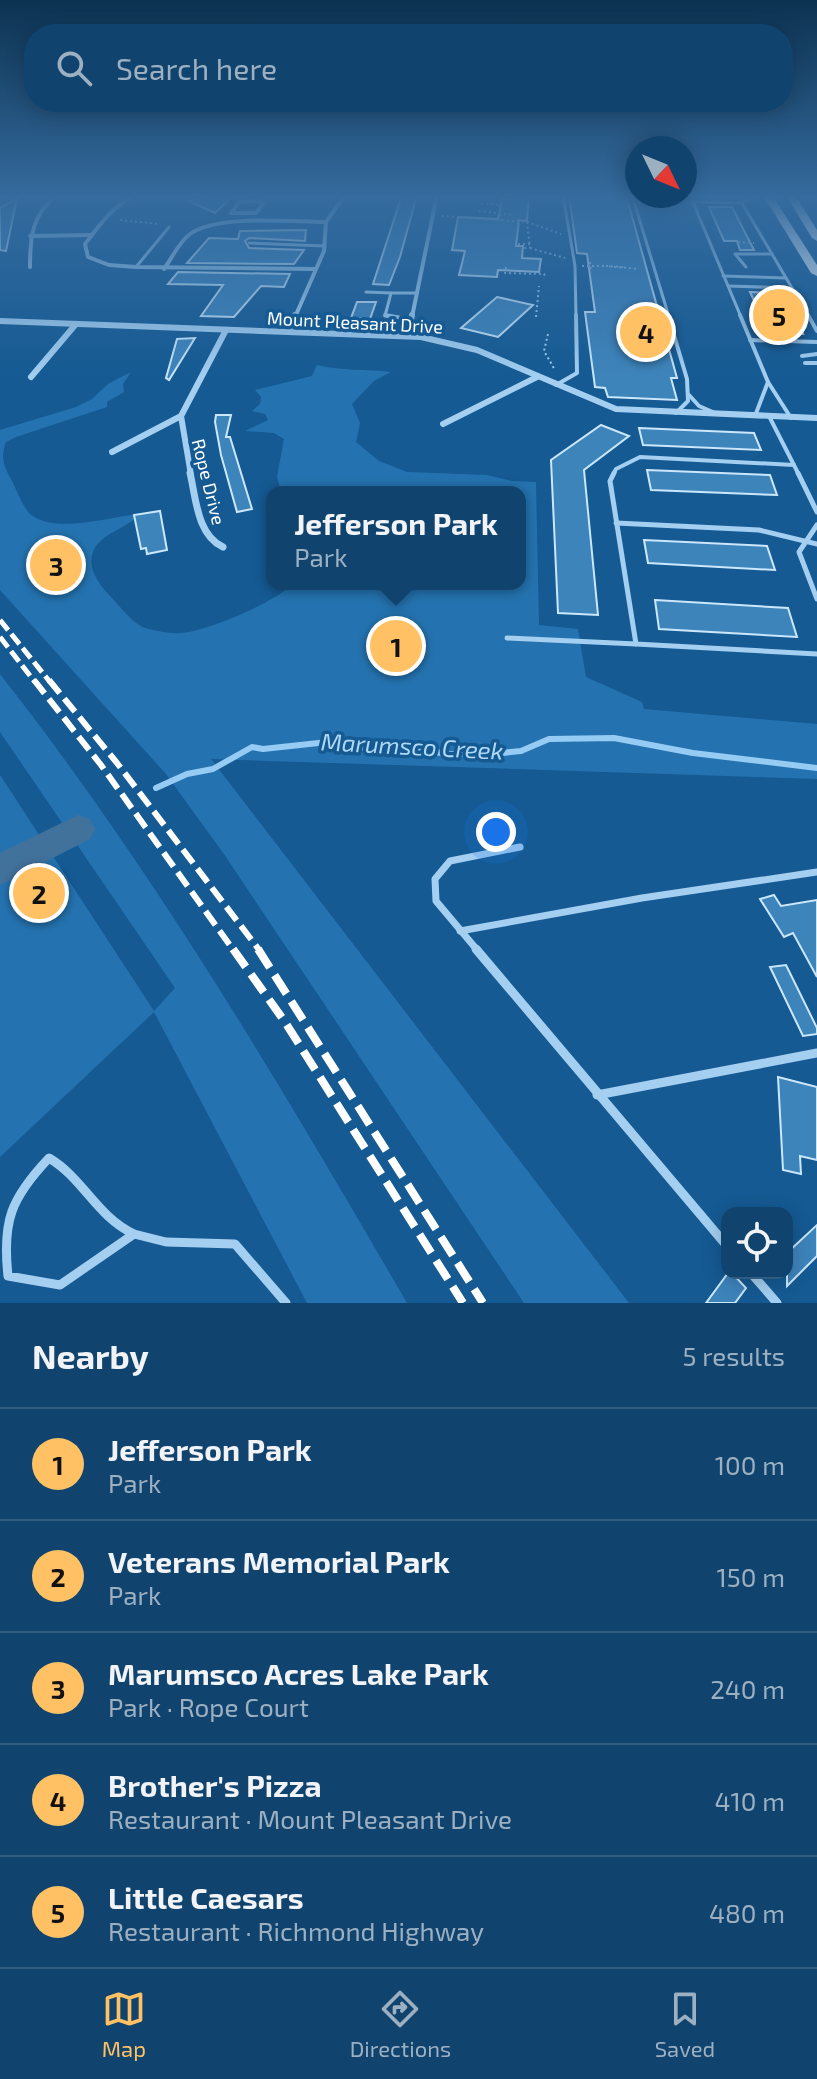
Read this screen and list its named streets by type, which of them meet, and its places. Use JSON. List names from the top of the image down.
{
  "streets": {
    "street": ["Mount Pleasant Drive", "Rope Drive"]
  },
  "crossings": [
    ["Mount Pleasant Drive", "Rope Drive"]
  ],
  "water": ["Marumsco Creek"],
  "north": "bottom right",
  "page": {
    "search": "Search here",
    "pins": [
      "5",
      "4",
      "3",
      "1",
      "2"
    ],
    "popup": ["Jefferson Park", "Park"],
    "heading": ["Nearby", "5 results"],
    "list": [
      {
        "mark": "1",
        "name": "Jefferson Park",
        "note": "Park",
        "value": "100 m"
      },
      {
        "mark": "2",
        "name": "Veterans Memorial Park",
        "note": "Park",
        "value": "150 m"
      },
      {
        "mark": "3",
        "name": "Marumsco Acres Lake Park",
        "note": "Park · Rope Court",
        "value": "240 m"
      },
      {
        "mark": "4",
        "name": "Brother's Pizza",
        "note": "Restaurant · Mount Pleasant Drive",
        "value": "410 m"
      },
      {
        "mark": "5",
        "name": "Little Caesars",
        "note": "Restaurant · Richmond Highway",
        "value": "480 m"
      }
    ],
    "nav": ["Map", "Directions", "Saved"]
  }
}
